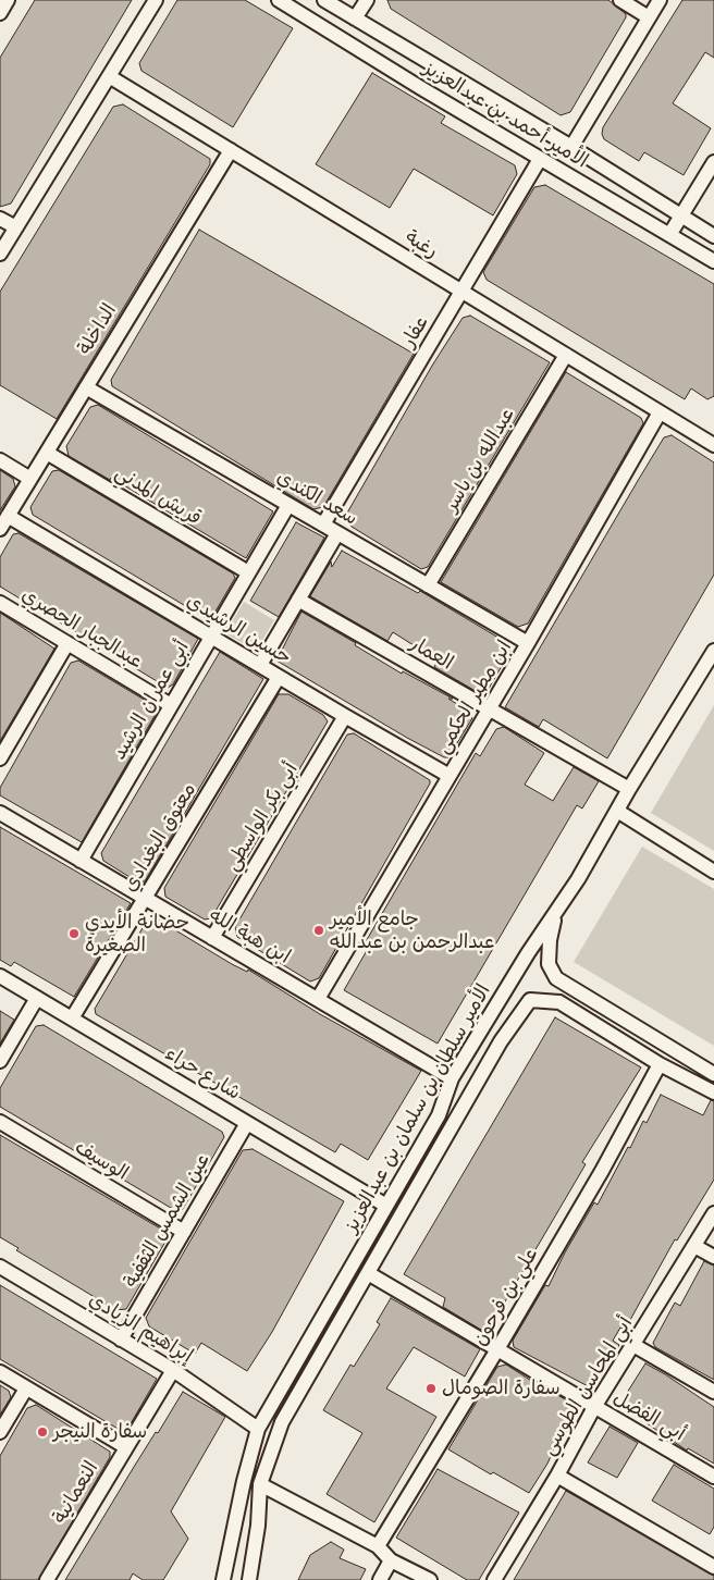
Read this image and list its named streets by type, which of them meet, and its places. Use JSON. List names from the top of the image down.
{
  "streets": {
    "street": [
      "الأمير أحمد بن عبدالعزيز",
      "رغبة",
      "الداخلة",
      "عفار",
      "عبدالله بن ياسر",
      "قريش المدني",
      "سعد الكندي",
      "عبدالجبار الحصري",
      "حسين الرشيدي",
      "العمار",
      "ابن مطير الحكمي",
      "أبي عمران الرشيد",
      "أبي بكر الواسطي",
      "معتوق البغدادي",
      "ابن هبة الله",
      "شارع حراء",
      "الأمير سلطان بن سلمان بن عبدالعزيز",
      "الوسيف",
      "عين الشمس الثقفية",
      "علي بن فرحون",
      "إبراهيم الزيادي",
      "أبي المحاسن الطوسي",
      "أبي الفضل",
      "النعمانية"
    ]
  },
  "crossings": [
    ["الأمير أحمد بن عبدالعزيز", "عفار"],
    ["رغبة", "الداخلة"],
    ["رغبة", "عفار"],
    ["رغبة", "عبدالله بن ياسر"],
    ["رغبة", "ابن مطير الحكمي"],
    ["الداخلة", "قريش المدني"],
    ["الداخلة", "سعد الكندي"],
    ["الداخلة", "حسين الرشيدي"],
    ["عفار", "سعد الكندي"],
    ["عبدالله بن ياسر", "سعد الكندي"],
    ["قريش المدني", "أبي عمران الرشيد"],
    ["سعد الكندي", "ابن مطير الحكمي"],
    ["سعد الكندي", "أبي عمران الرشيد"],
    ["عبدالجبار الحصري", "أبي عمران الرشيد"],
    ["حسين الرشيدي", "ابن مطير الحكمي"],
    ["حسين الرشيدي", "أبي عمران الرشيد"],
    ["حسين الرشيدي", "أبي بكر الواسطي"],
    ["حسين الرشيدي", "معتوق البغدادي"],
    ["العمار", "ابن مطير الحكمي"],
    ["العمار", "الأمير سلطان بن سلمان بن عبدالعزيز"],
    ["ابن مطير الحكمي", "ابن هبة الله"],
    ["أبي عمران الرشيد", "ابن هبة الله"],
    ["أبي بكر الواسطي", "ابن هبة الله"],
    ["معتوق البغدادي", "ابن هبة الله"],
    ["معتوق البغدادي", "شارع حراء"],
    ["ابن هبة الله", "الأمير سلطان بن سلمان بن عبدالعزيز"],
    ["شارع حراء", "الأمير سلطان بن سلمان بن عبدالعزيز"],
    ["شارع حراء", "عين الشمس الثقفية"],
    ["الأمير سلطان بن سلمان بن عبدالعزيز", "علي بن فرحون"],
    ["الأمير سلطان بن سلمان بن عبدالعزيز", "إبراهيم الزيادي"],
    ["الأمير سلطان بن سلمان بن عبدالعزيز", "أبي الفضل"],
    ["الوسيف", "عين الشمس الثقفية"],
    ["عين الشمس الثقفية", "إبراهيم الزيادي"],
    ["علي بن فرحون", "أبي الفضل"],
    ["إبراهيم الزيادي", "النعمانية"],
    ["أبي المحاسن الطوسي", "أبي الفضل"]
  ],
  "places": [
    "جامع الأمير عبدالرحمن بن عبدالله",
    "حضانة الأيدي الصغيرة",
    "سفارة الصومال",
    "سفارة النيجر"
  ]
}
